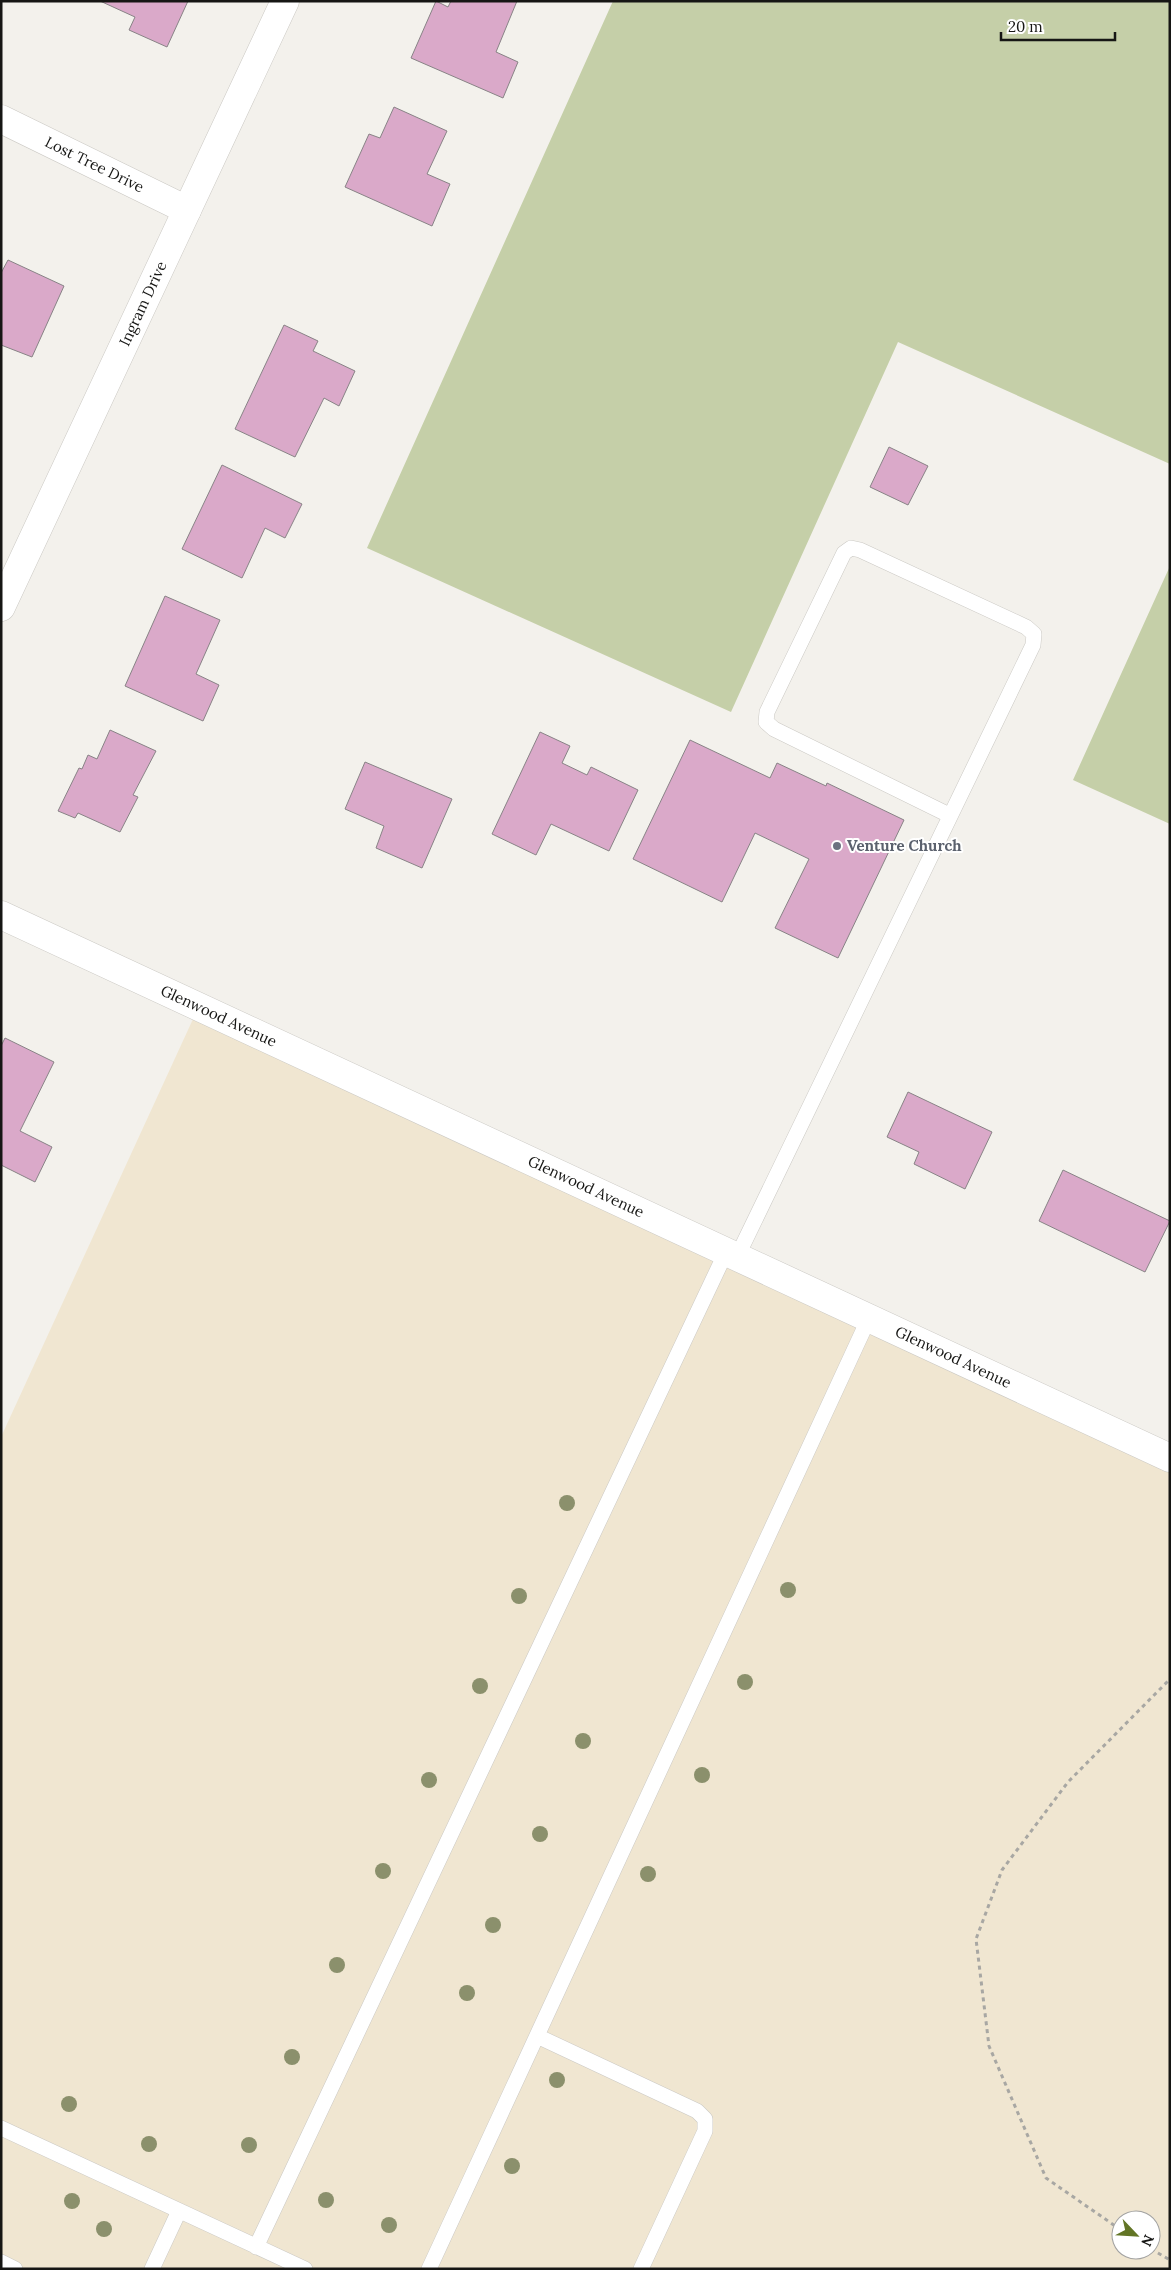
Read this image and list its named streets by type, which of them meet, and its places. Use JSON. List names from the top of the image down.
{
  "streets": {
    "street": ["Lost Tree Drive", "Ingram Drive", "Glenwood Avenue"]
  },
  "crossings": [
    ["Lost Tree Drive", "Ingram Drive"]
  ],
  "places": ["Venture Church"],
  "scale_bar": "20 m",
  "north": "bottom right"
}
